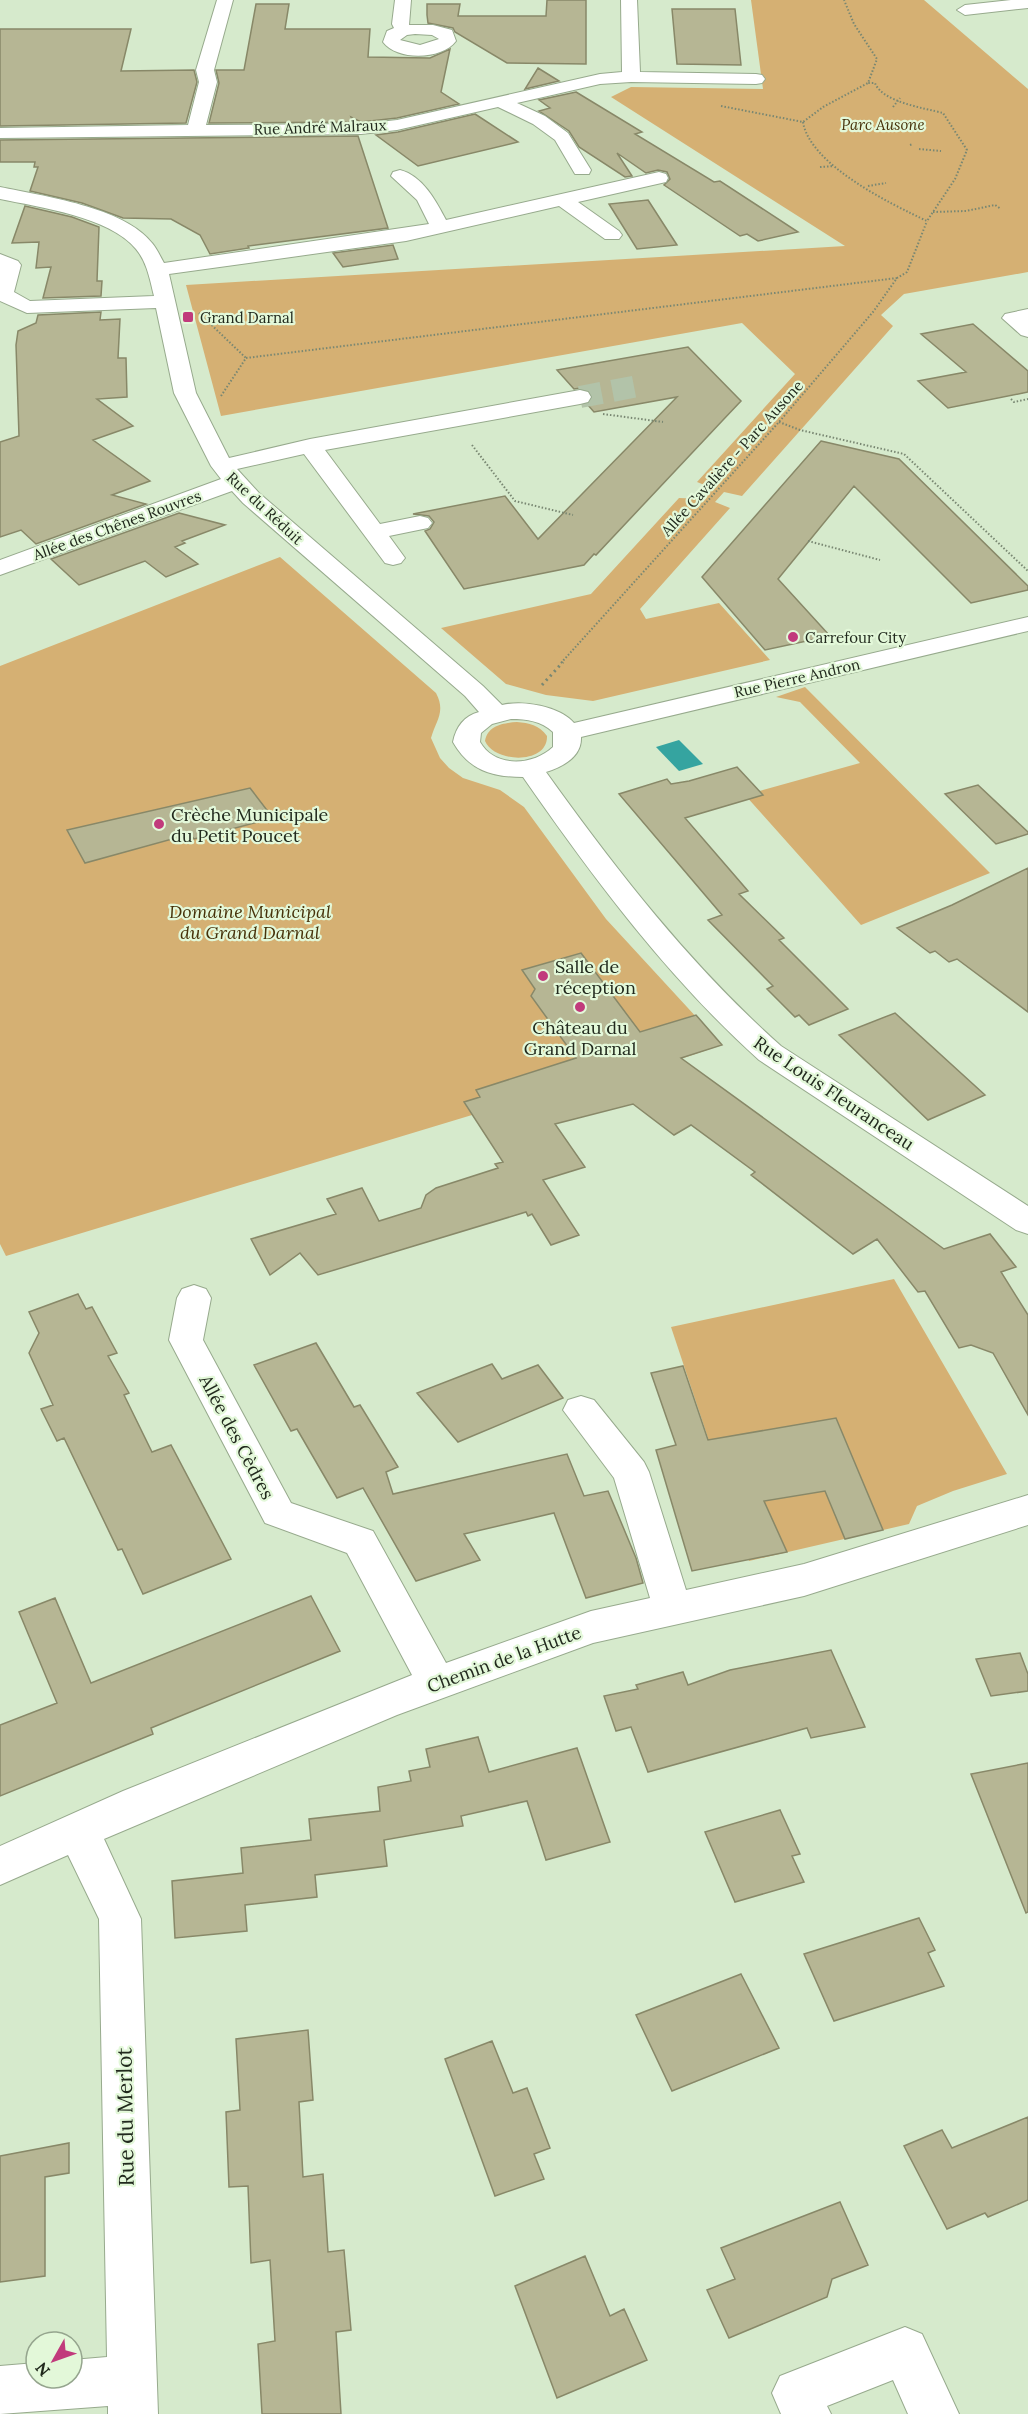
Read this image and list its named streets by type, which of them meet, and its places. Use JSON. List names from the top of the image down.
{
  "streets": {
    "street": [
      "Rue André Malraux",
      "Rue du Réduit",
      "Allée des Chênes Rouvres",
      "Rue Pierre Andron",
      "Rue Louis Fleuranceau",
      "Allée des Cèdres",
      "Chemin de la Hutte",
      "Rue du Merlot"
    ],
    "path": ["Allée Cavalière - Parc Ausone"]
  },
  "crossings": [
    ["Rue du Réduit", "Allée des Chênes Rouvres"],
    ["Rue du Réduit", "Rue Pierre Andron"],
    ["Rue du Réduit", "Rue Louis Fleuranceau"],
    ["Rue Pierre Andron", "Rue Louis Fleuranceau"],
    ["Allée des Cèdres", "Chemin de la Hutte"],
    ["Chemin de la Hutte", "Rue du Merlot"]
  ],
  "parks": ["Parc Ausone", "Domaine Municipal du Grand Darnal"],
  "places": {
    "transit": ["Grand Darnal"],
    "other": [
      "Carrefour City",
      "Crèche Municipale du Petit Poucet",
      "Salle de réception",
      "Château du Grand Darnal"
    ]
  },
  "north": "bottom left"
}
